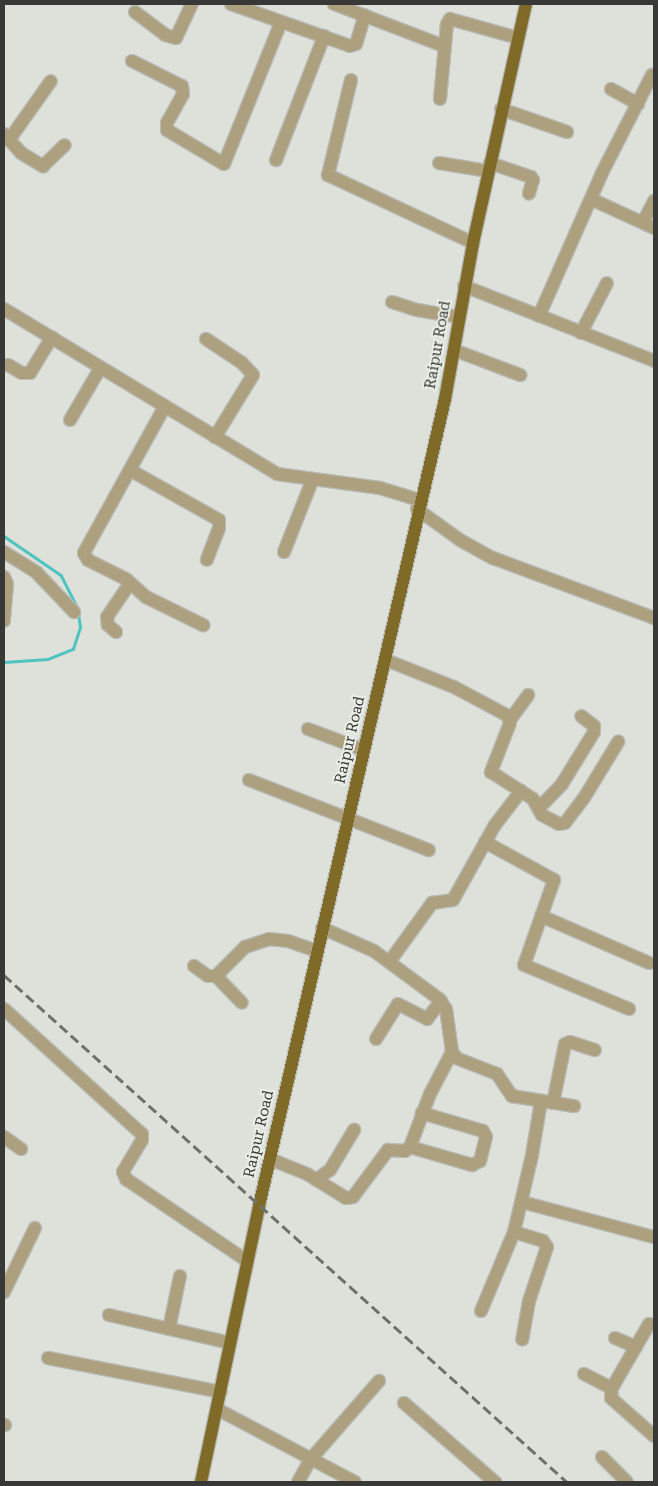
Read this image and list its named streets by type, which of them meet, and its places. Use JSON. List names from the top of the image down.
{
  "streets": {
    "main road": ["Raipur Road"]
  }
}
